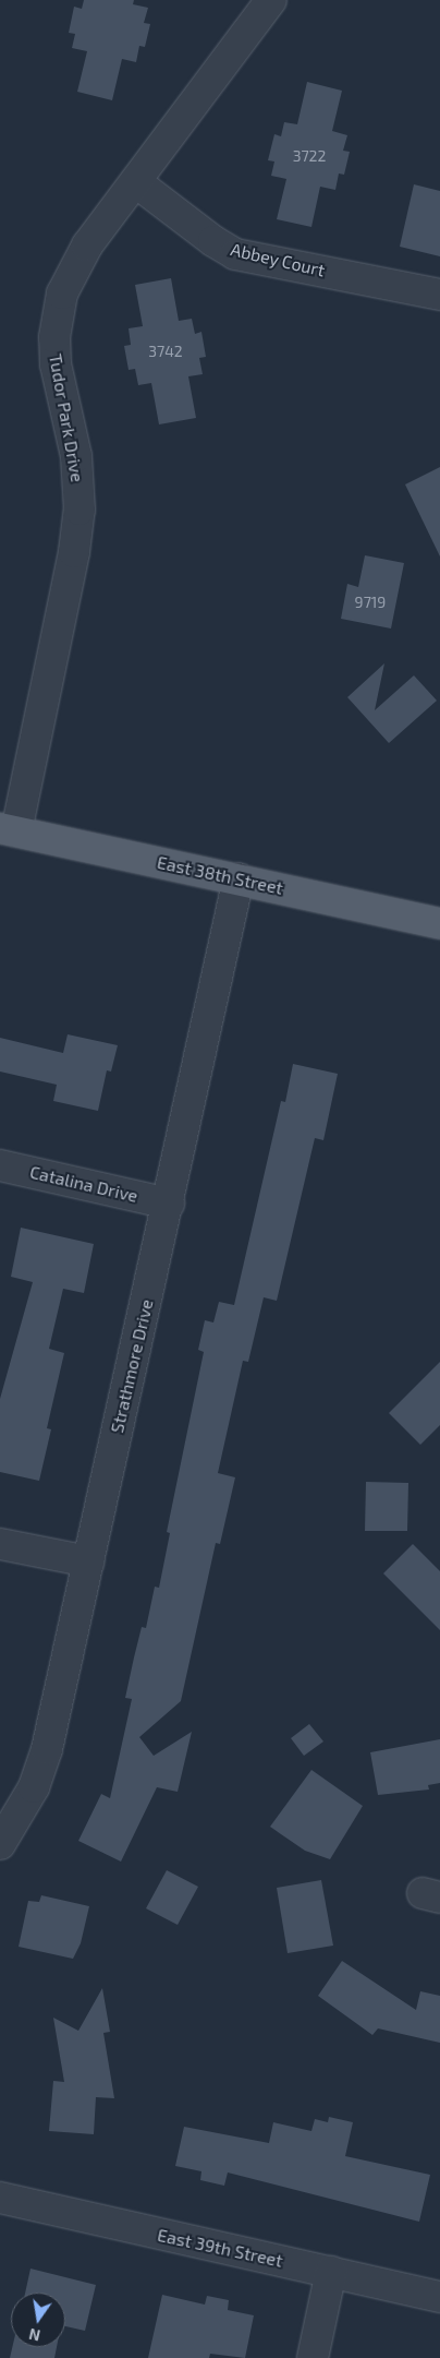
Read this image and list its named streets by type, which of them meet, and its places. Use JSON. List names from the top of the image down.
{
  "streets": {
    "main road": ["East 38th Street"],
    "street": [
      "Abbey Court",
      "Tudor Park Drive",
      "Catalina Drive",
      "Strathmore Drive",
      "East 39th Street"
    ]
  },
  "crossings": [
    ["Abbey Court", "Tudor Park Drive"],
    ["Tudor Park Drive", "East 38th Street"],
    ["East 38th Street", "Strathmore Drive"],
    ["Catalina Drive", "Strathmore Drive"]
  ],
  "house_numbers": ["3722", "3742", "9719"],
  "north": "bottom"
}
